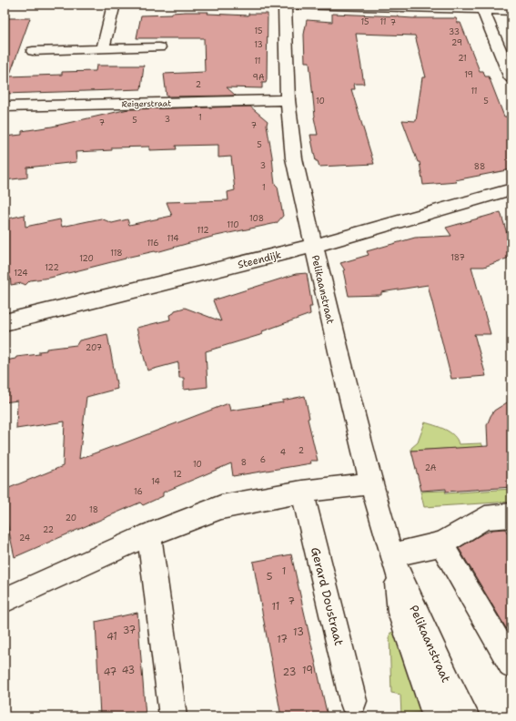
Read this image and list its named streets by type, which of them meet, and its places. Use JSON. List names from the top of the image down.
{
  "streets": {
    "street": [
      "Reigerstraat",
      "Steendijk",
      "Pelikaanstraat",
      "Gerard Doustraat"
    ]
  },
  "crossings": [
    ["Reigerstraat", "Pelikaanstraat"],
    ["Steendijk", "Pelikaanstraat"]
  ],
  "house_numbers": [
    "15",
    "11",
    "7",
    "15",
    "33",
    "29",
    "13",
    "21",
    "11",
    "19",
    "9A",
    "2",
    "11",
    "10",
    "5",
    "1",
    "3",
    "5",
    "7",
    "7",
    "5",
    "3",
    "88",
    "1",
    "108",
    "110",
    "112",
    "114",
    "116",
    "118",
    "187",
    "120",
    "122",
    "124",
    "207",
    "2",
    "4",
    "6",
    "8",
    "10",
    "2A",
    "12",
    "14",
    "16",
    "18",
    "20",
    "22",
    "24",
    "1",
    "5",
    "7",
    "11",
    "37",
    "13",
    "41",
    "17",
    "43",
    "19",
    "47",
    "23"
  ]
}
